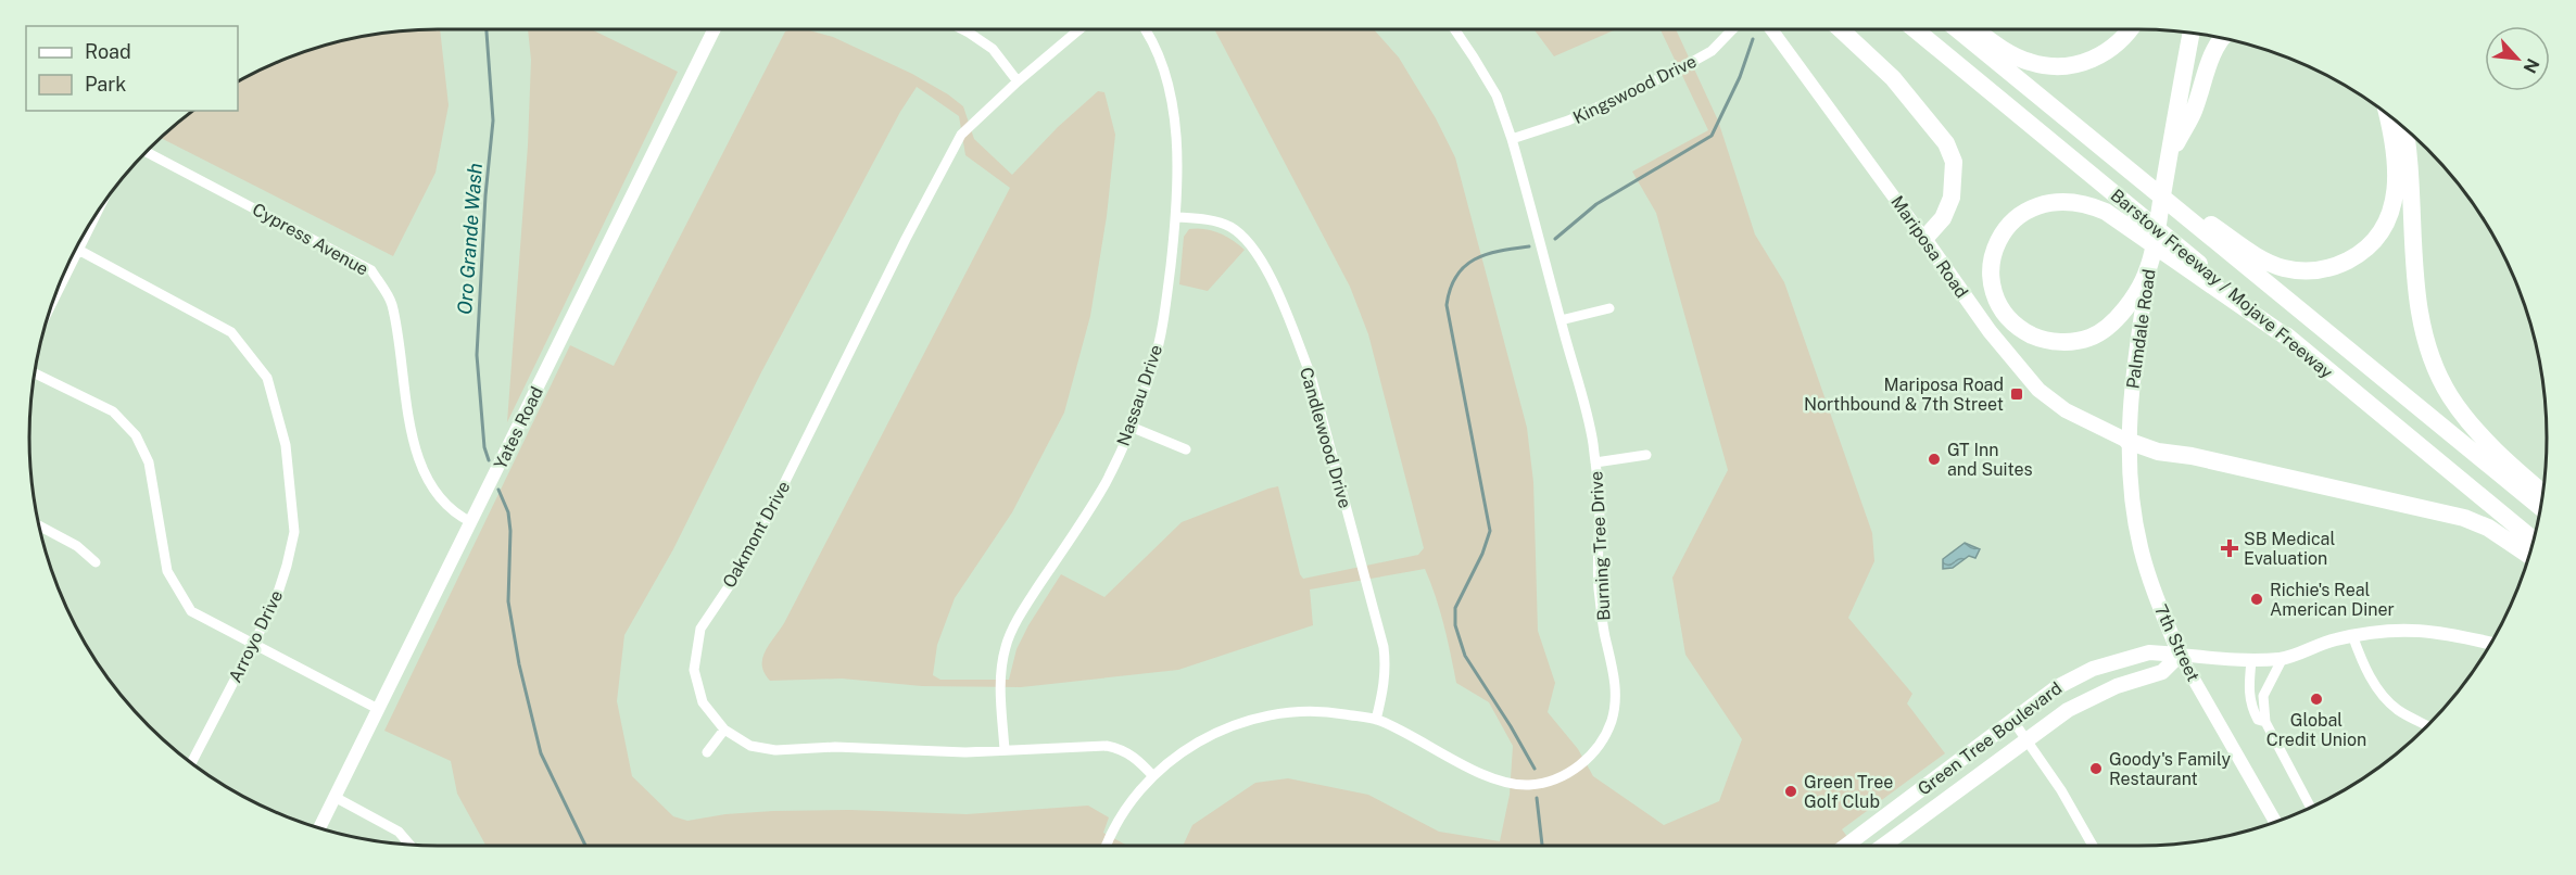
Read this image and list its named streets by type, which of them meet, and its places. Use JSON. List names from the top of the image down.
{
  "streets": {
    "highway": ["Barstow Freeway / Mojave Freeway", "Palmdale Road"],
    "main road": ["Mariposa Road", "7th Street", "Green Tree Boulevard"],
    "street": [
      "Kingswood Drive",
      "Cypress Avenue",
      "Nassau Drive",
      "Yates Road",
      "Candlewood Drive",
      "Oakmont Drive",
      "Burning Tree Drive",
      "Arroyo Drive"
    ]
  },
  "crossings": [
    ["Kingswood Drive", "Burning Tree Drive"],
    ["Cypress Avenue", "Yates Road"],
    ["Mariposa Road", "Palmdale Road"],
    ["Mariposa Road", "7th Street"],
    ["Palmdale Road", "7th Street"],
    ["Nassau Drive", "Candlewood Drive"],
    ["Nassau Drive", "Oakmont Drive"],
    ["Candlewood Drive", "Burning Tree Drive"],
    ["Oakmont Drive", "Burning Tree Drive"],
    ["7th Street", "Green Tree Boulevard"]
  ],
  "water": ["Oro Grande Wash"],
  "places": {
    "transit": ["Mariposa Road Northbound & 7th Street"],
    "other": [
      "GT Inn and Suites",
      "Richie's Real American Diner",
      "Global Credit Union",
      "Goody's Family Restaurant",
      "Green Tree Golf Club"
    ],
    "health": ["SB Medical Evaluation"]
  },
  "legend": ["Road", "Park"],
  "north": "bottom right"
}
